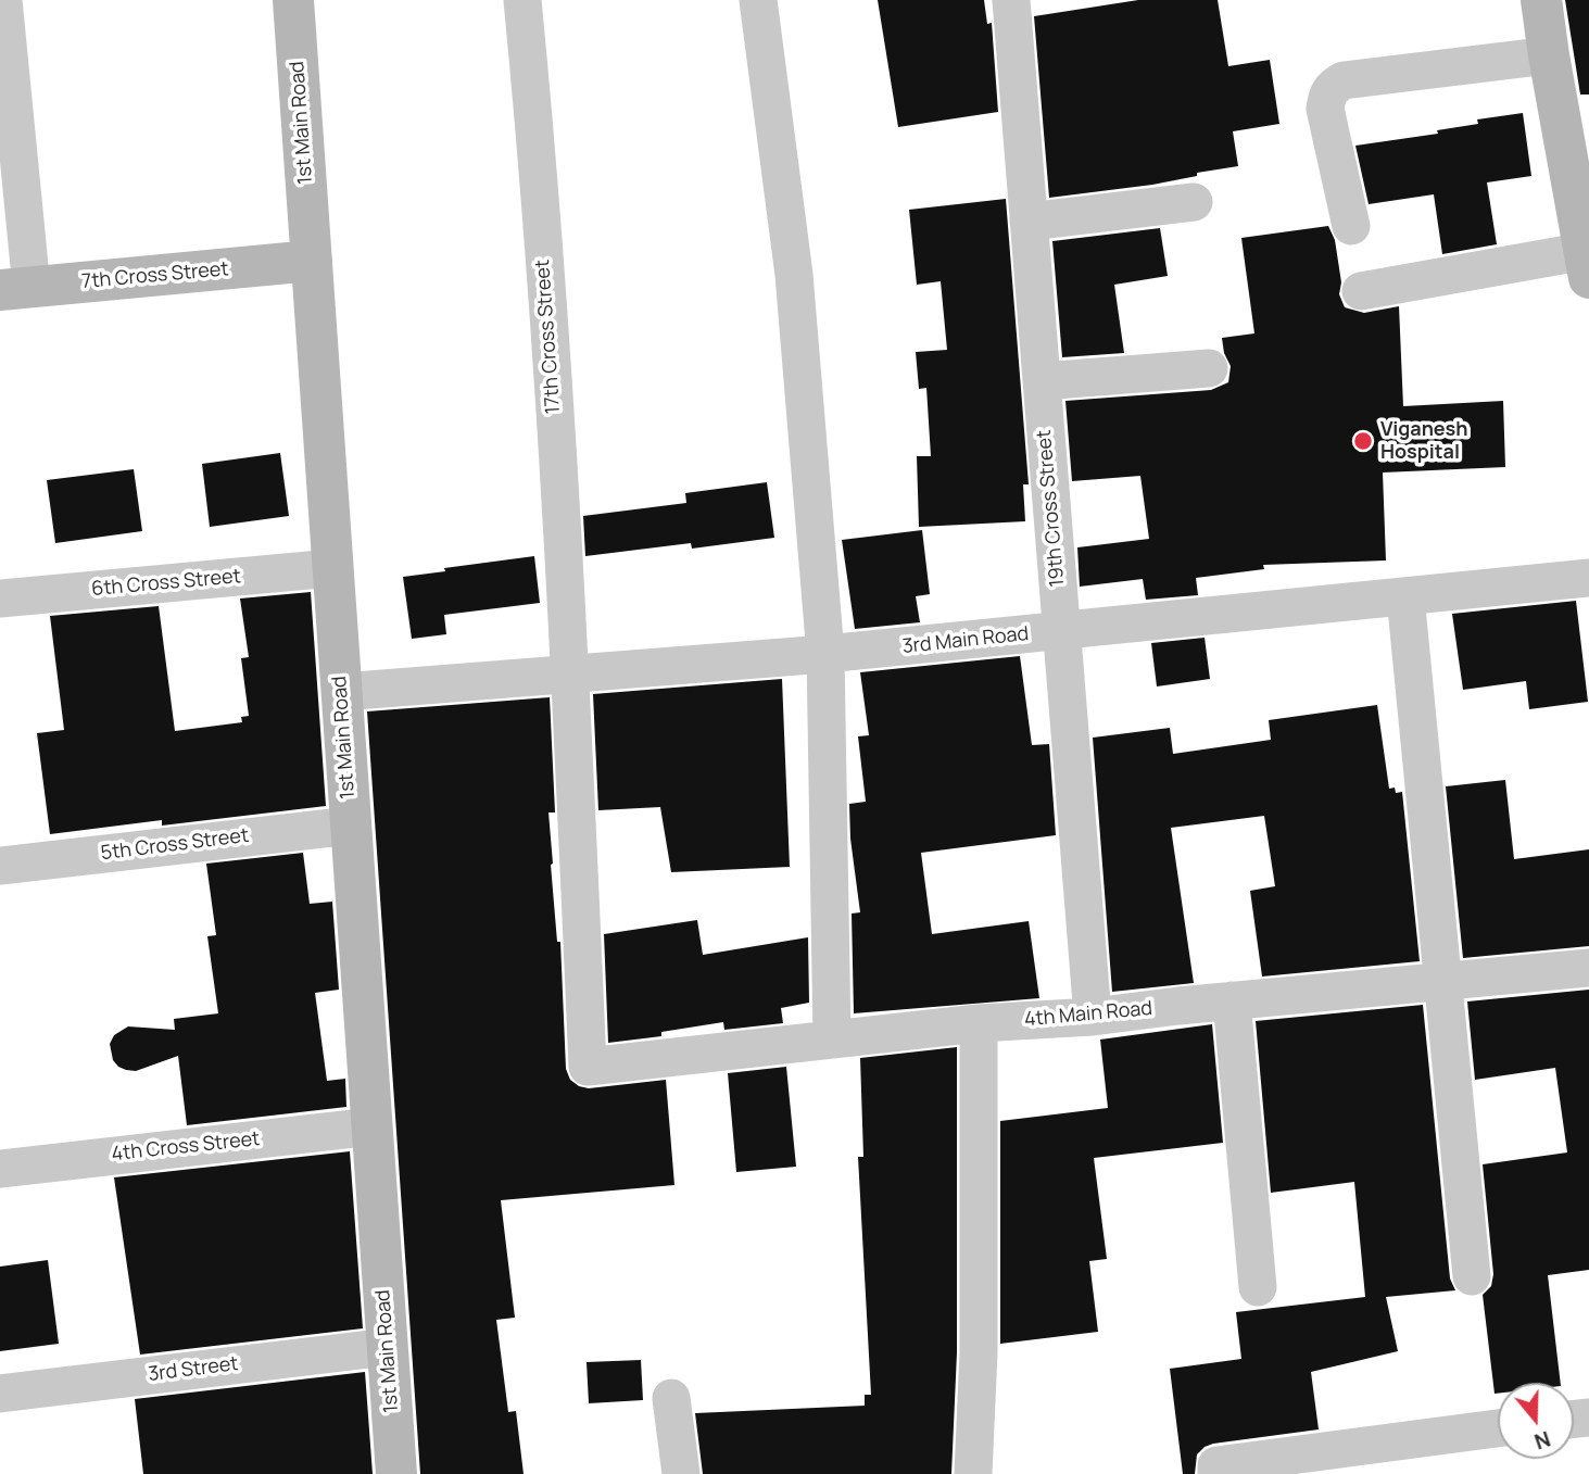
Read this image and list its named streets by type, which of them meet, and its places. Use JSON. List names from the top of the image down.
{
  "streets": {
    "street": [
      "1st Main Road",
      "7th Cross Street",
      "17th Cross Street",
      "19th Cross Street",
      "6th Cross Street",
      "3rd Main Road",
      "5th Cross Street",
      "4th Main Road",
      "4th Cross Street",
      "3rd Street"
    ]
  },
  "crossings": [
    ["1st Main Road", "7th Cross Street"],
    ["1st Main Road", "6th Cross Street"],
    ["1st Main Road", "3rd Main Road"],
    ["1st Main Road", "5th Cross Street"],
    ["1st Main Road", "4th Cross Street"],
    ["1st Main Road", "3rd Street"],
    ["17th Cross Street", "3rd Main Road"],
    ["17th Cross Street", "4th Main Road"],
    ["19th Cross Street", "3rd Main Road"],
    ["19th Cross Street", "4th Main Road"]
  ],
  "places": ["Viganesh Hospital"],
  "north": "bottom"
}
